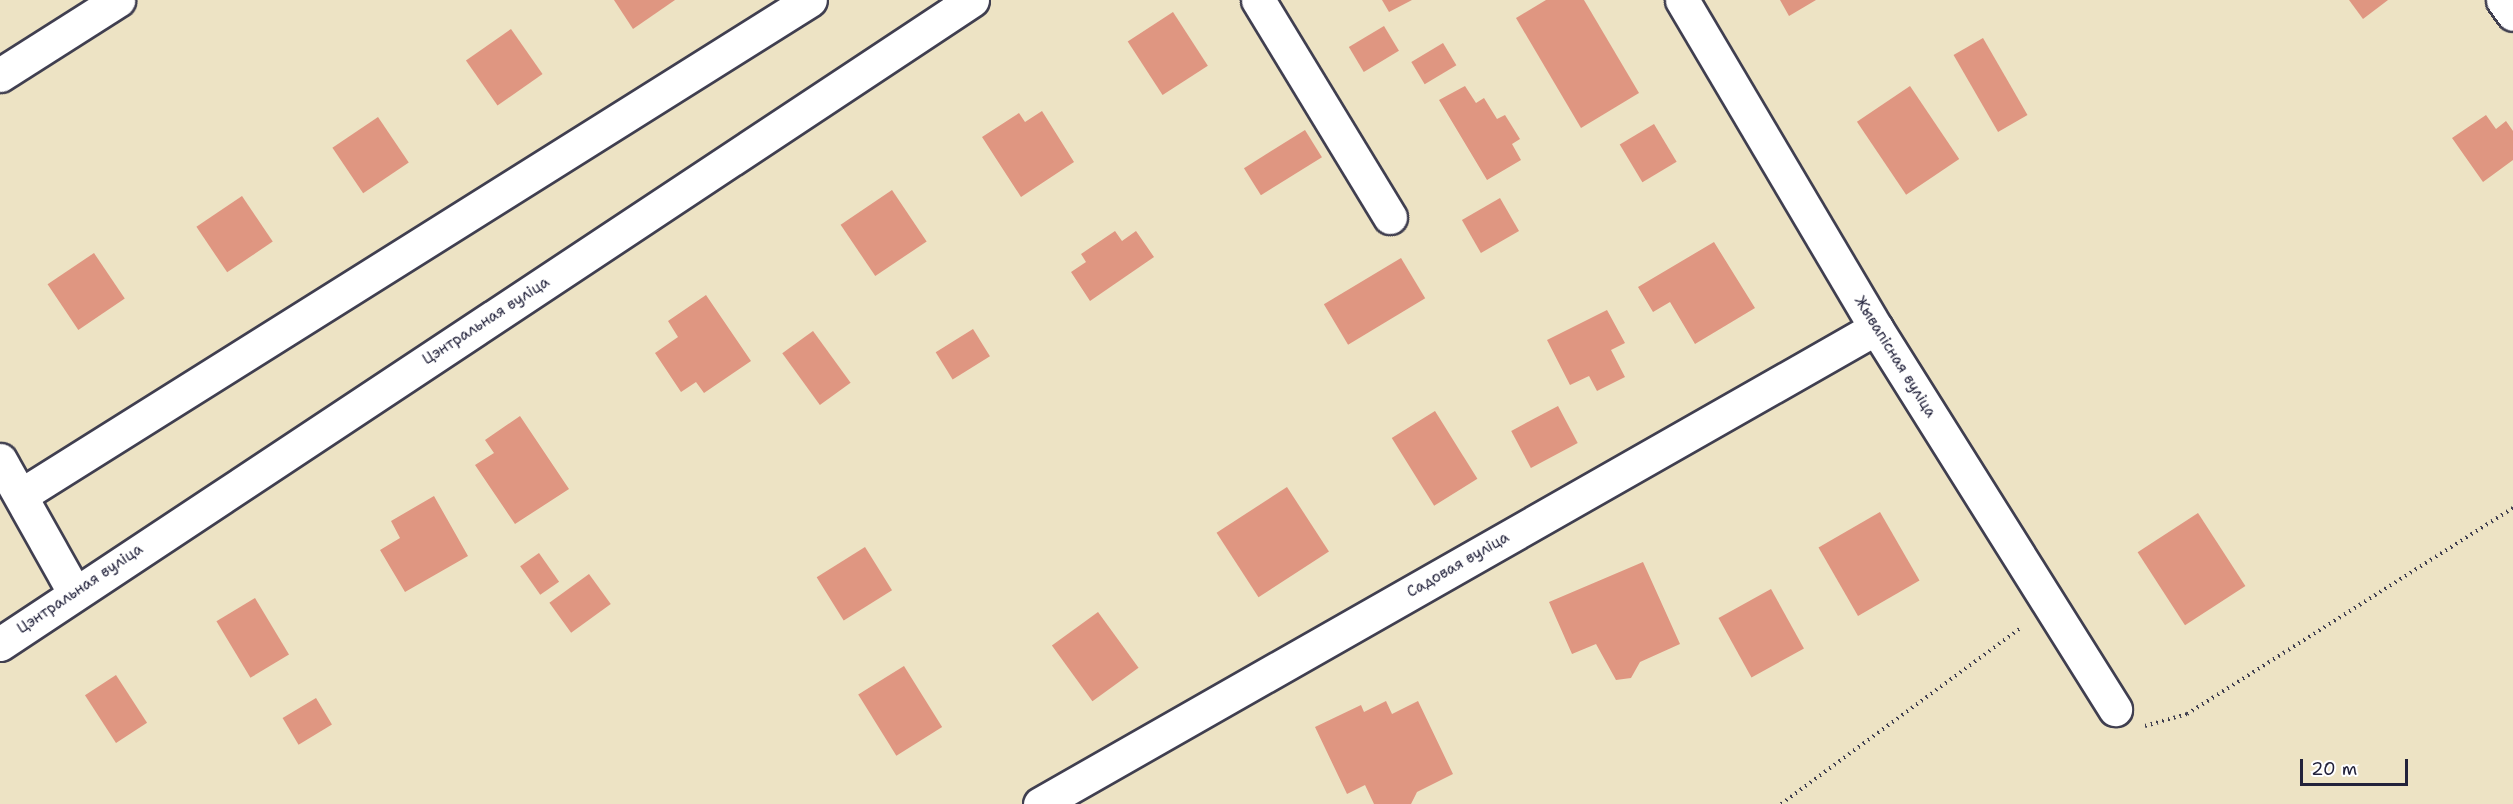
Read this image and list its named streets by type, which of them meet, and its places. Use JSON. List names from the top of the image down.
{
  "streets": {
    "street": ["Цэнтральная вуліца", "Жывапісная вуліца", "Садовая вуліца"]
  },
  "crossings": [
    ["Жывапісная вуліца", "Садовая вуліца"]
  ],
  "scale_bar": "20 m"
}
